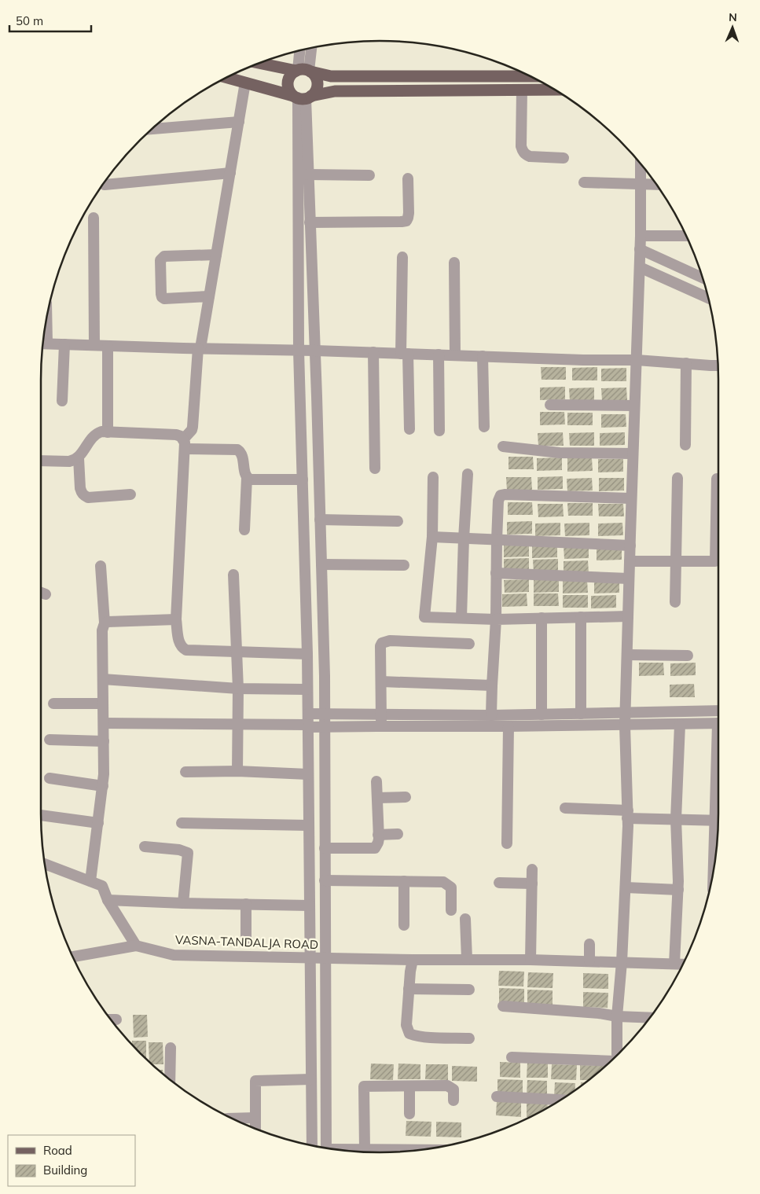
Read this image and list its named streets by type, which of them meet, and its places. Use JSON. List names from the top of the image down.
{
  "streets": {
    "street": ["VASNA-TANDALJA ROAD"]
  },
  "legend": ["Road", "Building"],
  "scale_bar": "50 m",
  "north": "top"
}
